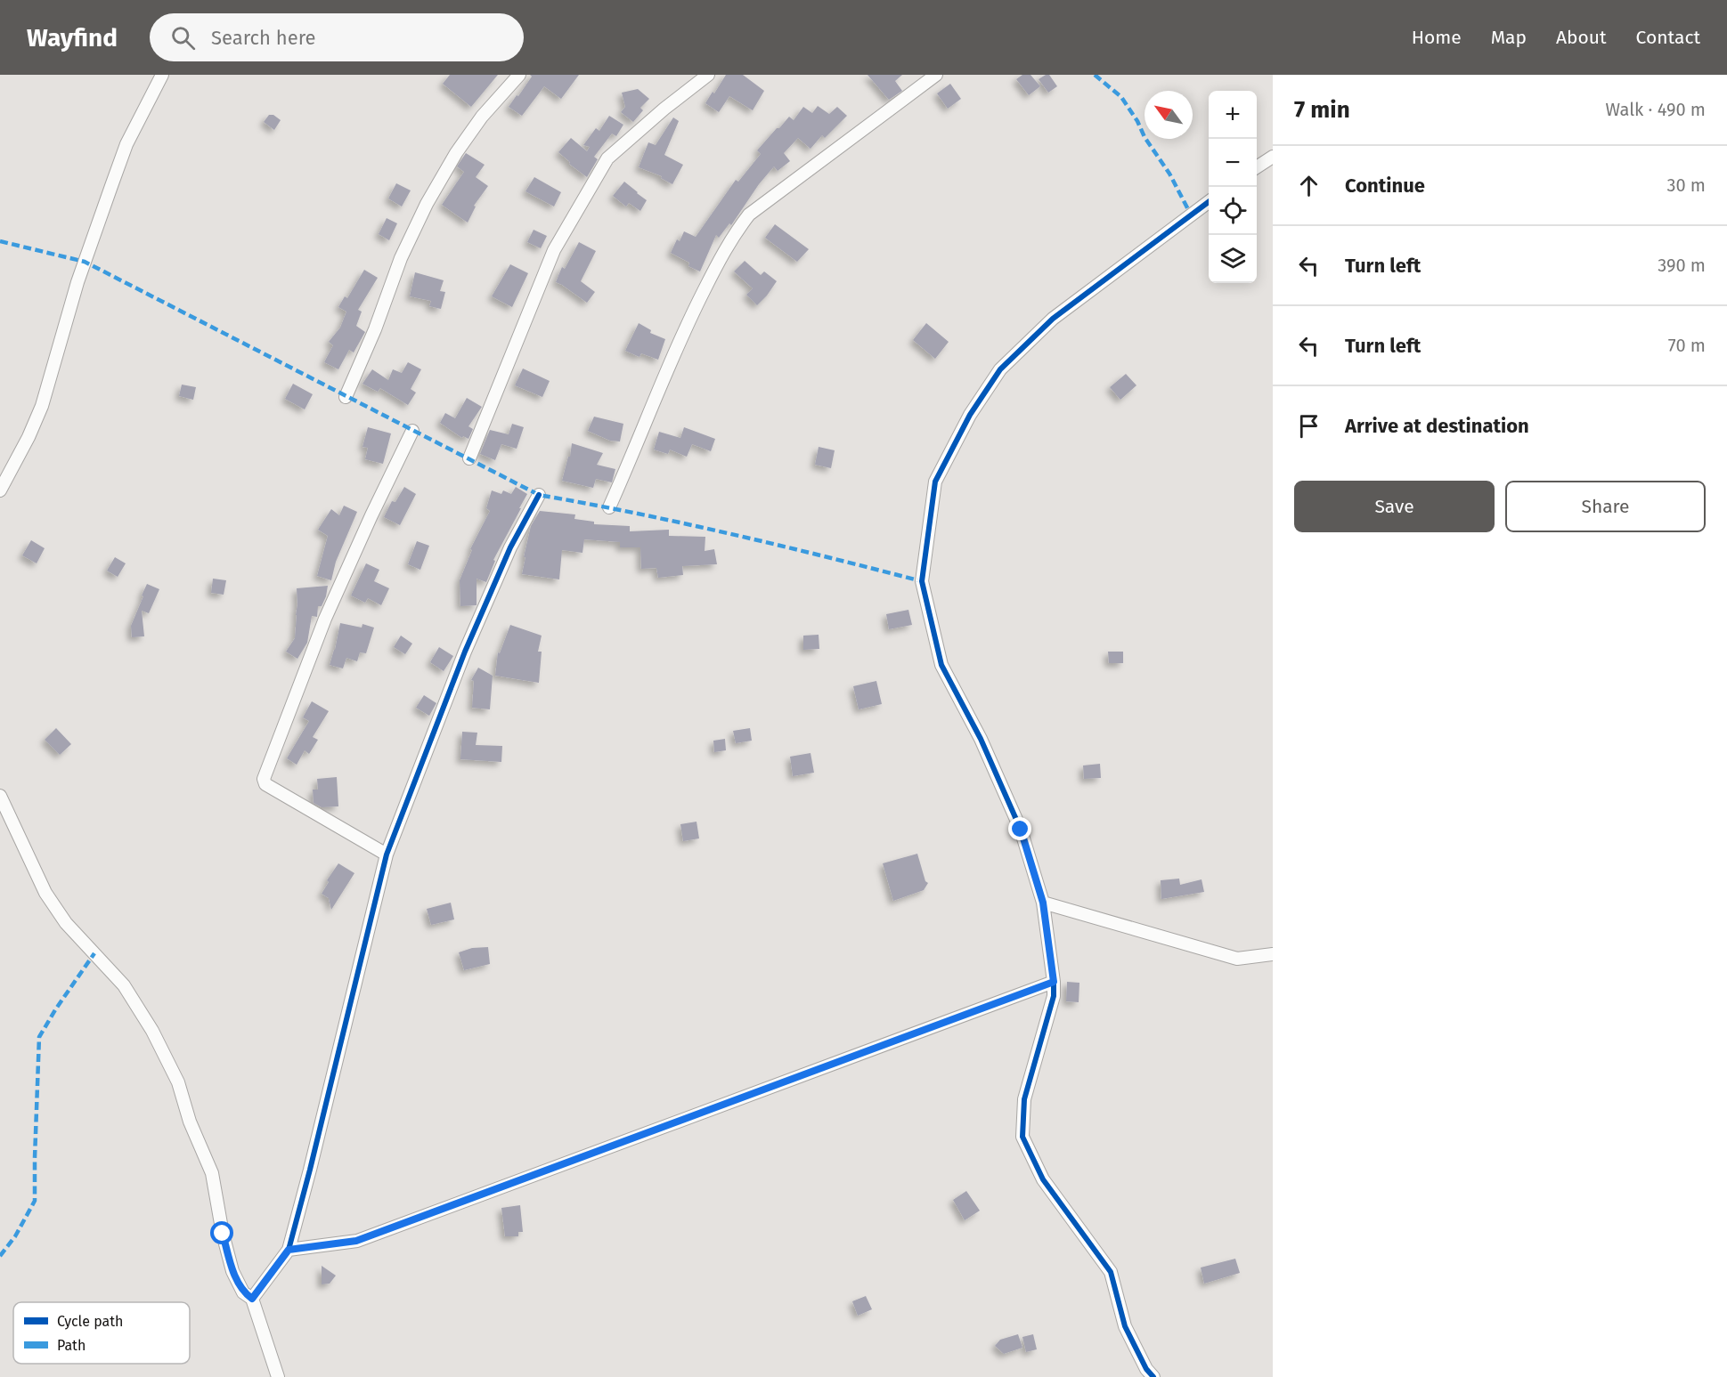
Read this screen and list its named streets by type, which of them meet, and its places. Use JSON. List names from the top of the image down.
{
  "legend": ["Cycle path", "Path"],
  "north": "top left",
  "page": {
    "header": "Wayfind",
    "search": "Search here",
    "nav": [
      "Home",
      "Map",
      "About",
      "Contact"
    ],
    "heading": ["7 min", "Walk · 490 m"],
    "map_buttons": ["+", "−"],
    "list": [
      ["Continue", "30 m"],
      ["Turn left", "390 m"],
      ["Turn left", "70 m"],
      "Arrive at destination"
    ],
    "buttons": ["Save", "Share"]
  }
}
